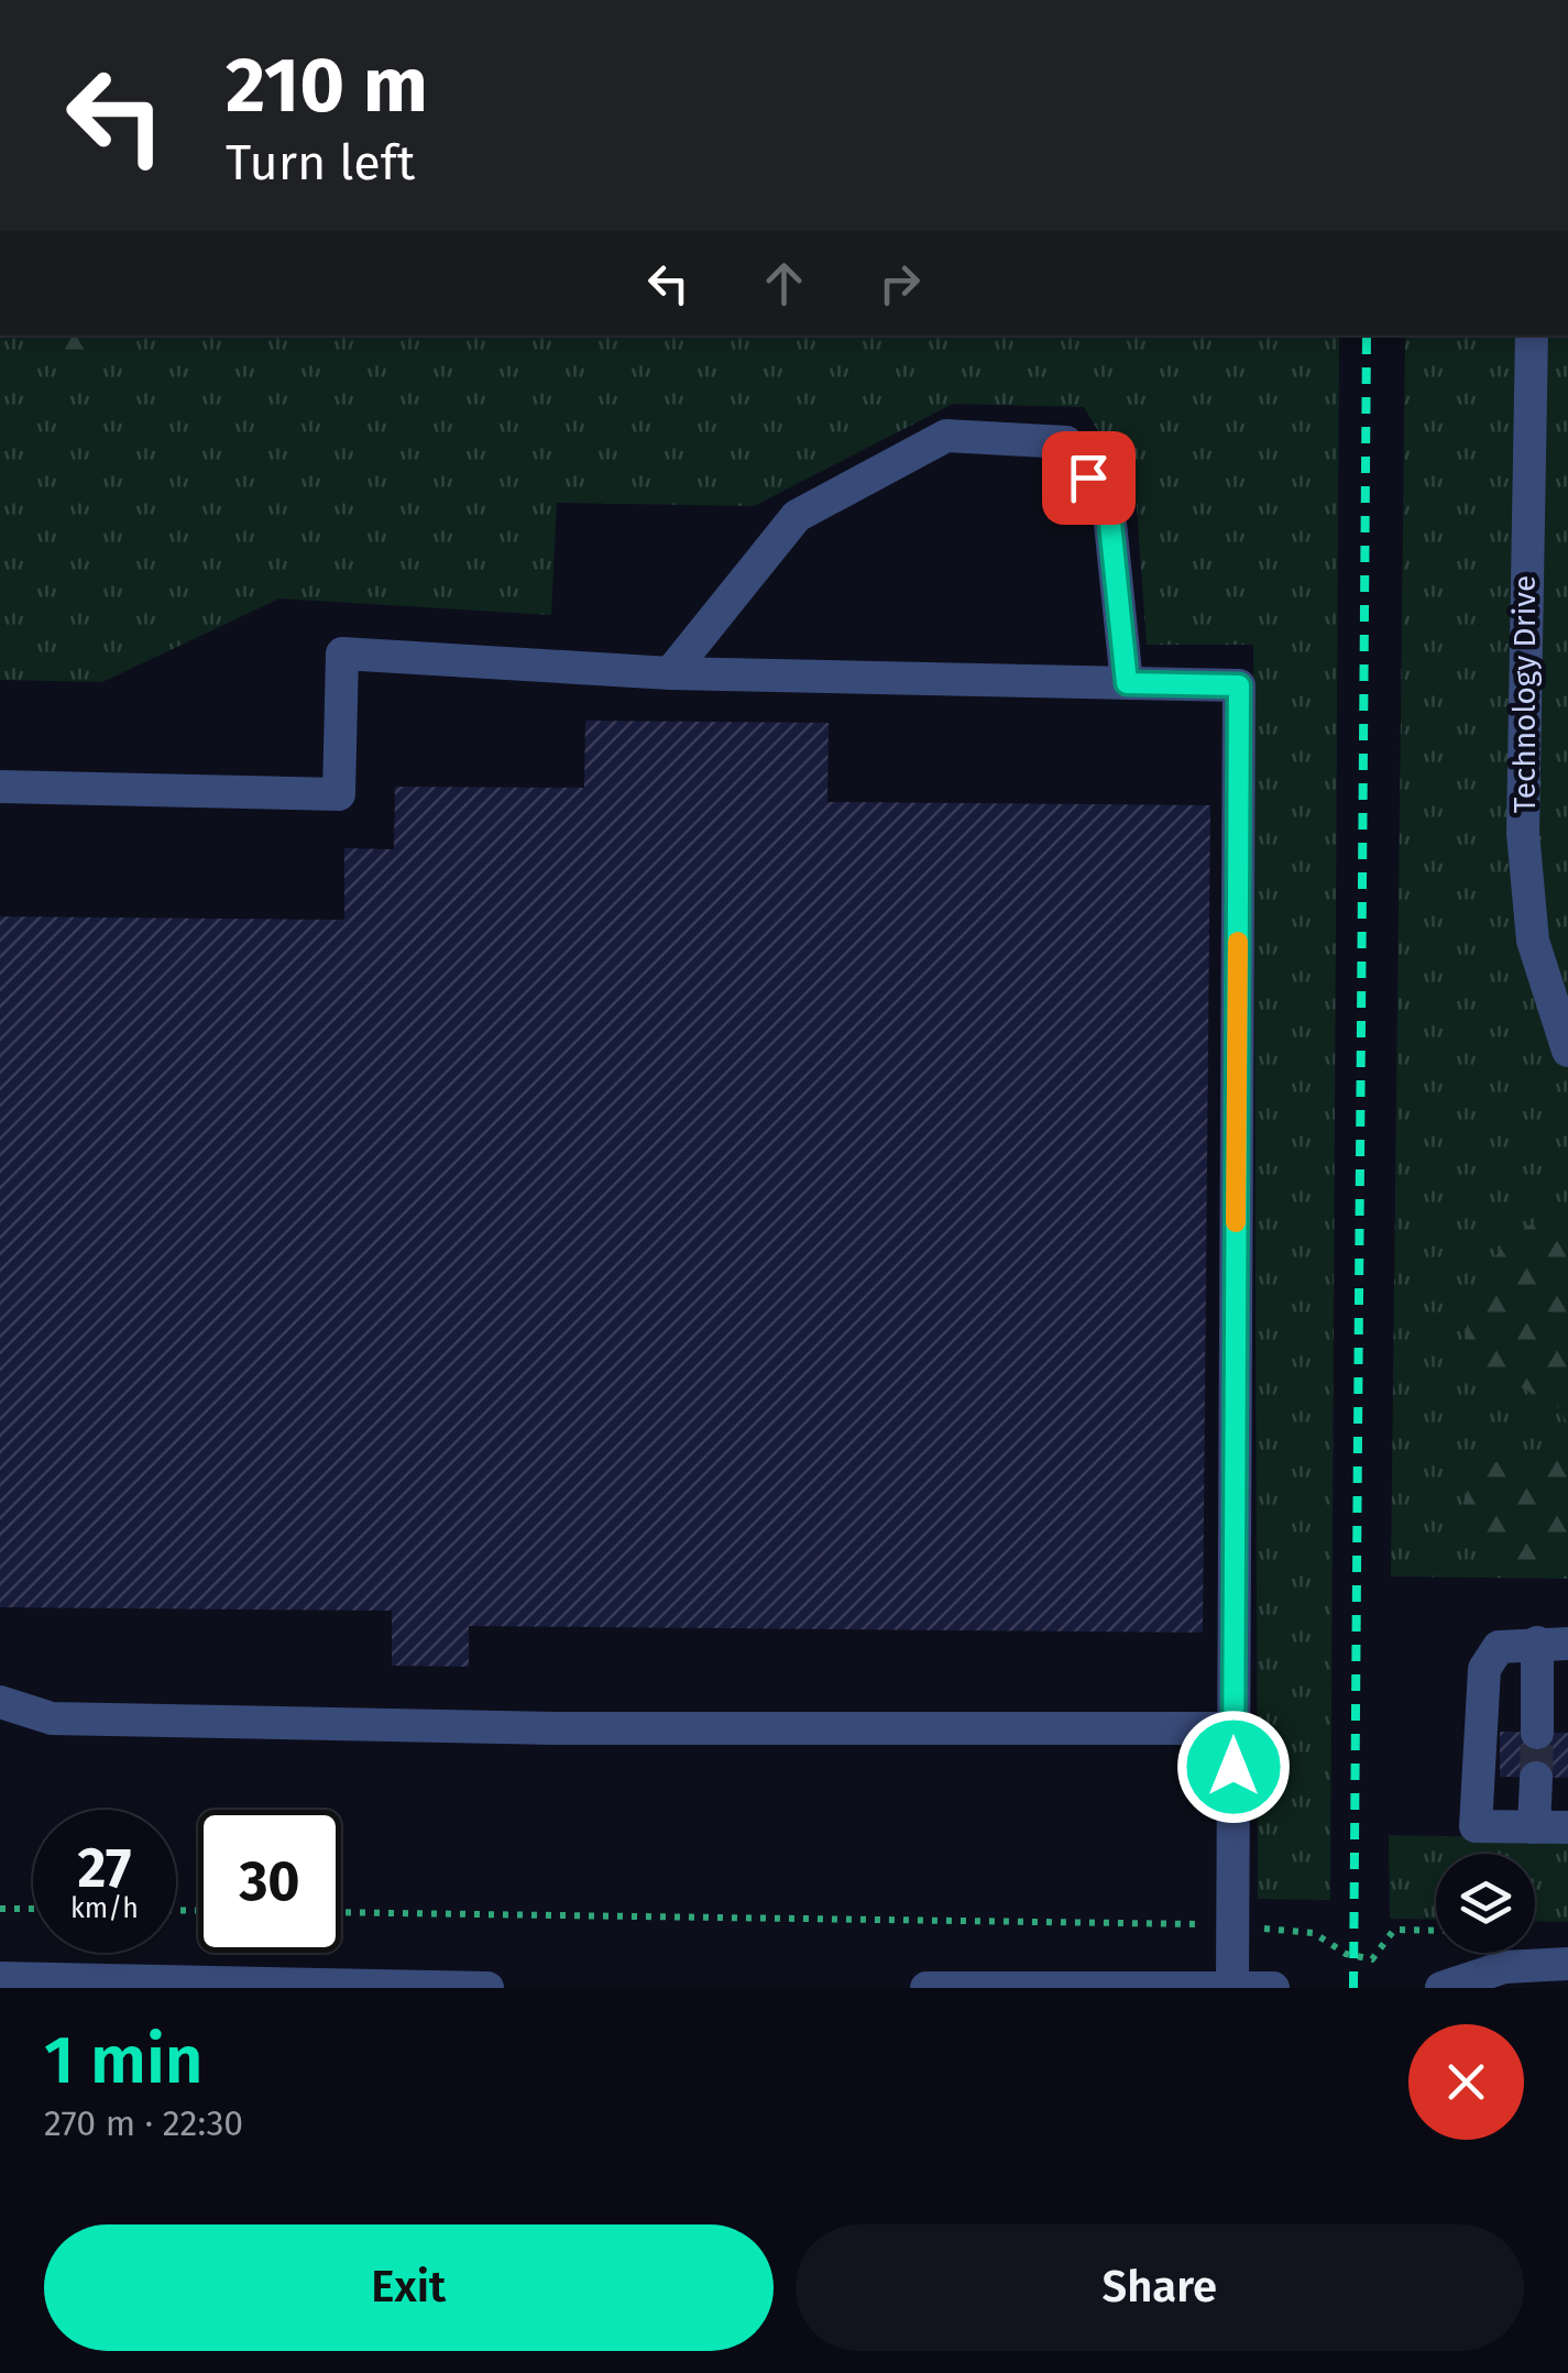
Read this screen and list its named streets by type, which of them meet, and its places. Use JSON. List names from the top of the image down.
{
  "streets": {
    "street": ["Technology Drive"]
  },
  "page": {
    "turn": ["210 m", "Turn left"],
    "speed": "27 km/h",
    "limit": "30",
    "heading": ["1 min", "270 m · 22:30"],
    "buttons": ["Exit", "Share"]
  }
}
